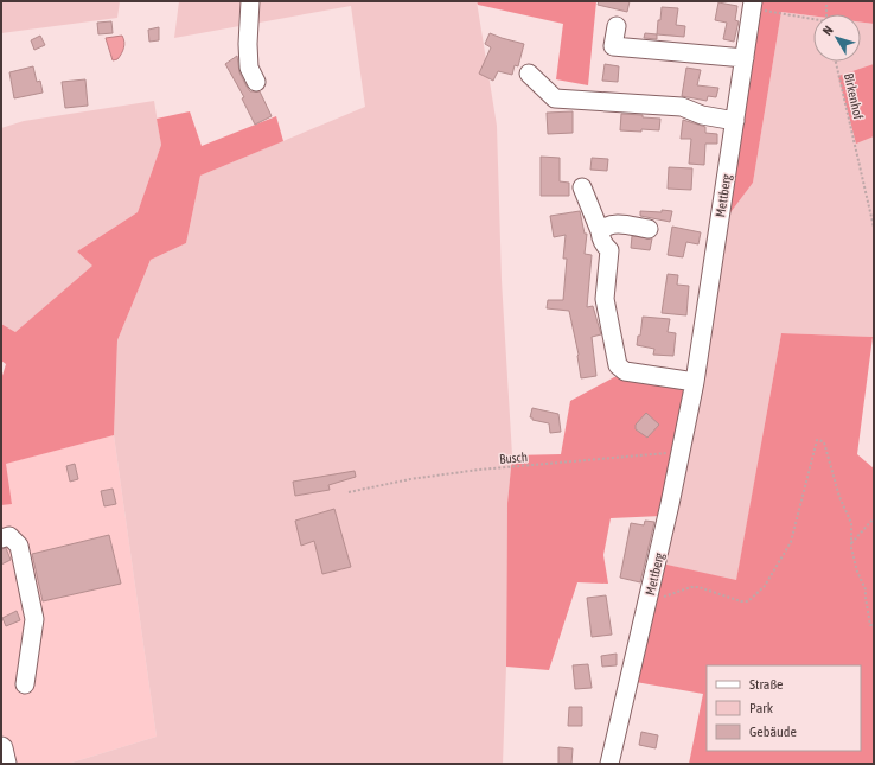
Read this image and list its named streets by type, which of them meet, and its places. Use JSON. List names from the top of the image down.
{
  "streets": {
    "street": ["Mettberg"],
    "path": ["Birkenhof", "Busch"]
  },
  "crossings": [
    ["Mettberg", "Busch"]
  ],
  "legend": ["Straße", "Park", "Gebäude"],
  "north": "top left"
}
